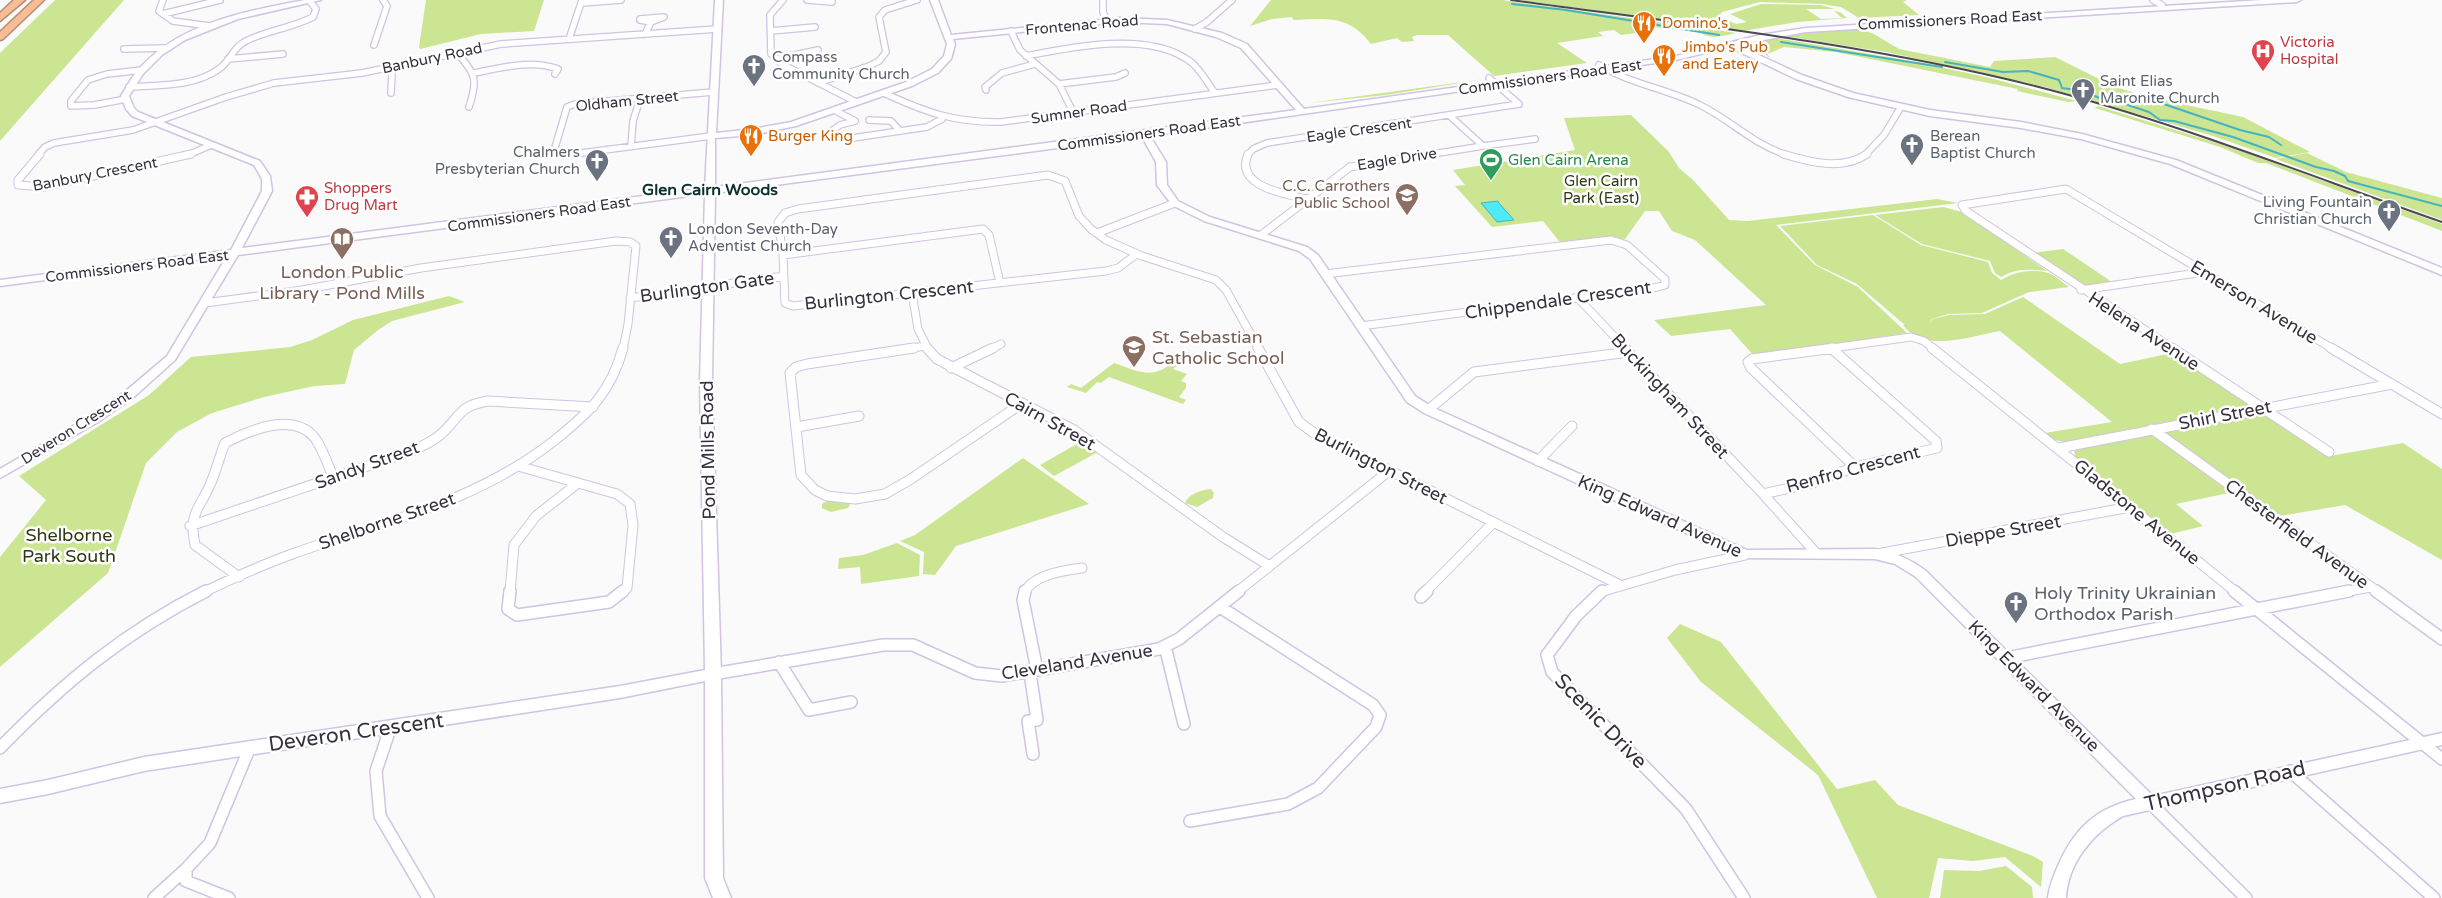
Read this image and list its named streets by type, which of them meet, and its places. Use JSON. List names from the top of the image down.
{
  "streets": {
    "main road": [
      "Commissioners Road East",
      "Frontenac Road",
      "Deveron Crescent",
      "Pond Mills Road",
      "King Edward Avenue",
      "Thompson Road"
    ],
    "street": [
      "Banbury Road",
      "Oldham Street",
      "Sumner Road",
      "Eagle Crescent",
      "Eagle Drive",
      "Banbury Crescent",
      "Burlington Gate",
      "Burlington Crescent",
      "Chippendale Crescent",
      "Emerson Avenue",
      "Helena Avenue",
      "Buckingham Street",
      "Shirl Street",
      "Cairn Street",
      "Sandy Street",
      "Burlington Street",
      "Renfro Crescent",
      "Gladstone Avenue",
      "Shelborne Street",
      "Dieppe Street",
      "Chesterfield Avenue",
      "Cleveland Avenue",
      "Scenic Drive"
    ]
  },
  "crossings": [
    ["Commissioners Road East", "Frontenac Road"],
    ["Commissioners Road East", "Eagle Crescent"],
    ["Commissioners Road East", "Deveron Crescent"],
    ["Commissioners Road East", "Pond Mills Road"],
    ["Frontenac Road", "Sumner Road"],
    ["Banbury Road", "Banbury Crescent"],
    ["Banbury Road", "Deveron Crescent"],
    ["Banbury Road", "Pond Mills Road"],
    ["Oldham Street", "Pond Mills Road"],
    ["Eagle Crescent", "Eagle Drive"],
    ["Eagle Drive", "King Edward Avenue"],
    ["Banbury Crescent", "Deveron Crescent"],
    ["Burlington Gate", "Burlington Crescent"],
    ["Burlington Gate", "Pond Mills Road"],
    ["Burlington Gate", "Shelborne Street"],
    ["Burlington Crescent", "Cairn Street"],
    ["Burlington Crescent", "Burlington Street"],
    ["Chippendale Crescent", "Buckingham Street"],
    ["Chippendale Crescent", "King Edward Avenue"],
    ["Emerson Avenue", "Helena Avenue"],
    ["Emerson Avenue", "Shirl Street"],
    ["Helena Avenue", "Shirl Street"],
    ["Buckingham Street", "Renfro Crescent"],
    ["Shirl Street", "Gladstone Avenue"],
    ["Shirl Street", "Chesterfield Avenue"],
    ["Cairn Street", "Cleveland Avenue"],
    ["Deveron Crescent", "Pond Mills Road"],
    ["Deveron Crescent", "Shelborne Street"],
    ["Deveron Crescent", "Cleveland Avenue"],
    ["Pond Mills Road", "Cleveland Avenue"],
    ["Sandy Street", "Shelborne Street"],
    ["Burlington Street", "Cleveland Avenue"],
    ["Burlington Street", "Scenic Drive"],
    ["Renfro Crescent", "Gladstone Avenue"],
    ["Renfro Crescent", "King Edward Avenue"],
    ["Gladstone Avenue", "Dieppe Street"],
    ["Gladstone Avenue", "Thompson Road"],
    ["King Edward Avenue", "Dieppe Street"],
    ["King Edward Avenue", "Scenic Drive"],
    ["King Edward Avenue", "Thompson Road"]
  ],
  "districts": ["Glen Cairn Woods"],
  "parks": ["Glen Cairn Park (East)", "Shelborne Park South"],
  "places": {
    "restaurant": ["Domino's", "Jimbo's Pub and Eatery", "Burger King"],
    "hospital": ["Victoria Hospital"],
    "church": [
      "Compass Community Church",
      "Saint Elias Maronite Church",
      "Berean Baptist Church",
      "Chalmers Presbyterian Church",
      "Living Fountain Christian Church",
      "London Seventh-Day Adventist Church",
      "Holy Trinity Ukrainian Orthodox Parish"
    ],
    "sports": ["Glen Cairn Arena"],
    "school or university": ["C.C. Carrothers Public School", "St. Sebastian Catholic School"],
    "pharmacy": ["Shoppers Drug Mart"],
    "library": ["London Public Library - Pond Mills"]
  }
}
